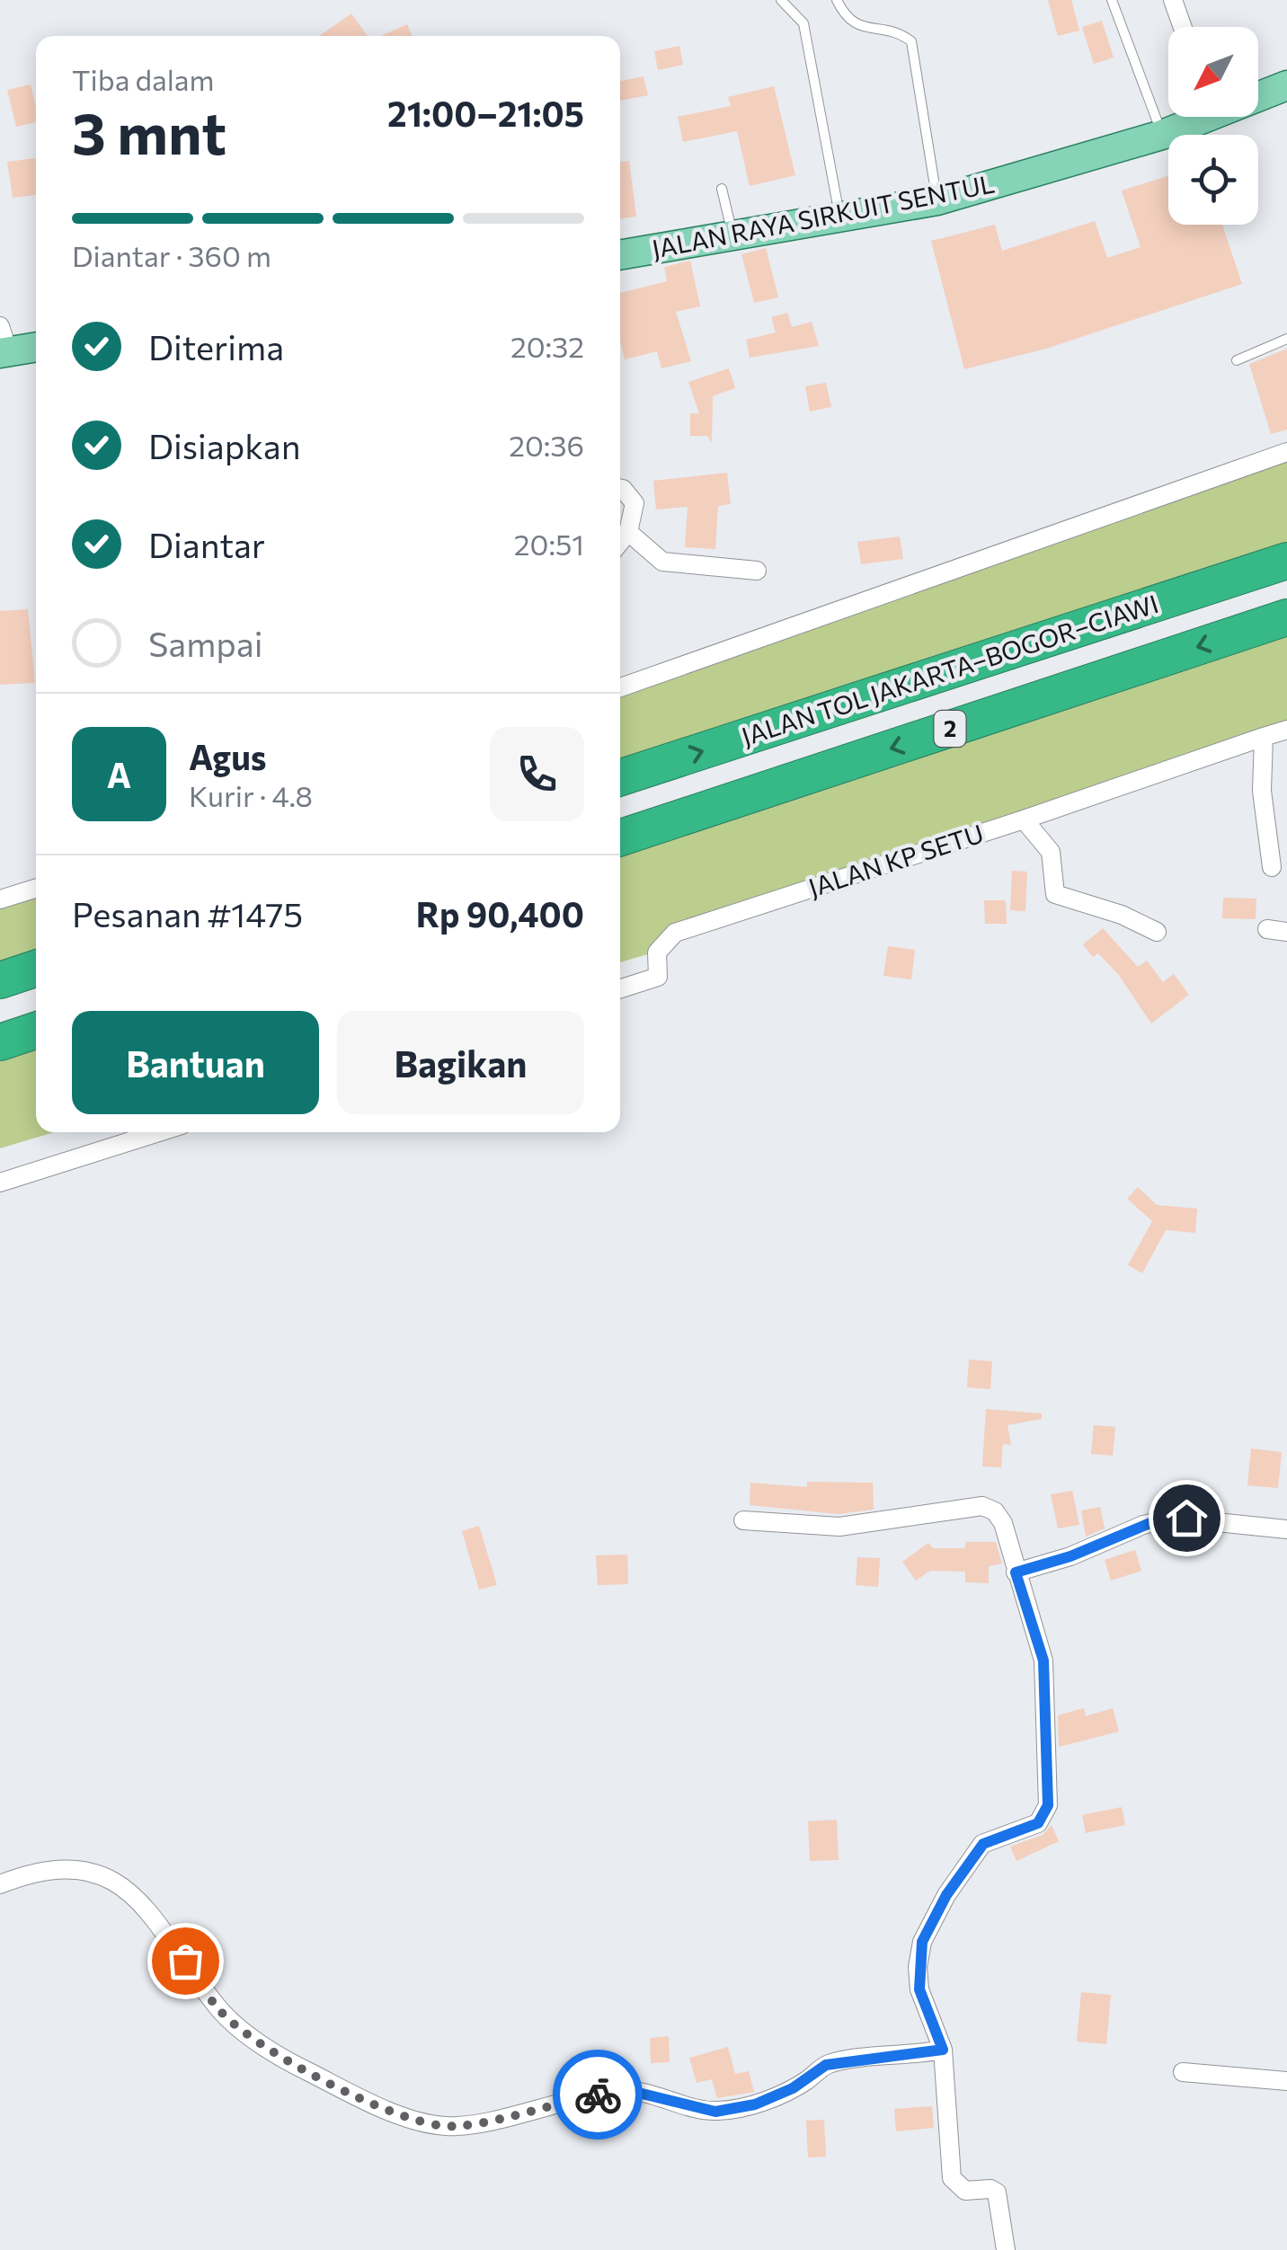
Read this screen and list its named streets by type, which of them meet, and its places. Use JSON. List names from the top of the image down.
{
  "streets": {
    "highway": ["JALAN TOL JAKARTA–BOGOR–CIAWI", "2"],
    "main road": ["JALAN RAYA SIRKUIT SENTUL"],
    "street": ["JALAN KP SETU"]
  },
  "north": "bottom left",
  "page": {
    "heading": ["3 mnt", "Tiba dalam", "21:00–21:05"],
    "panel": [
      "Agus",
      "Kurir · 4.8",
      "Pesanan #1475",
      "Rp 90,400"
    ],
    "bar": "Diantar · 360 m",
    "list": [
      ["Diterima", "20:32"],
      ["Disiapkan", "20:36"],
      ["Diantar", "20:51"],
      "Sampai"
    ],
    "round": "A",
    "buttons": ["Bantuan", "Bagikan"]
  }
}
